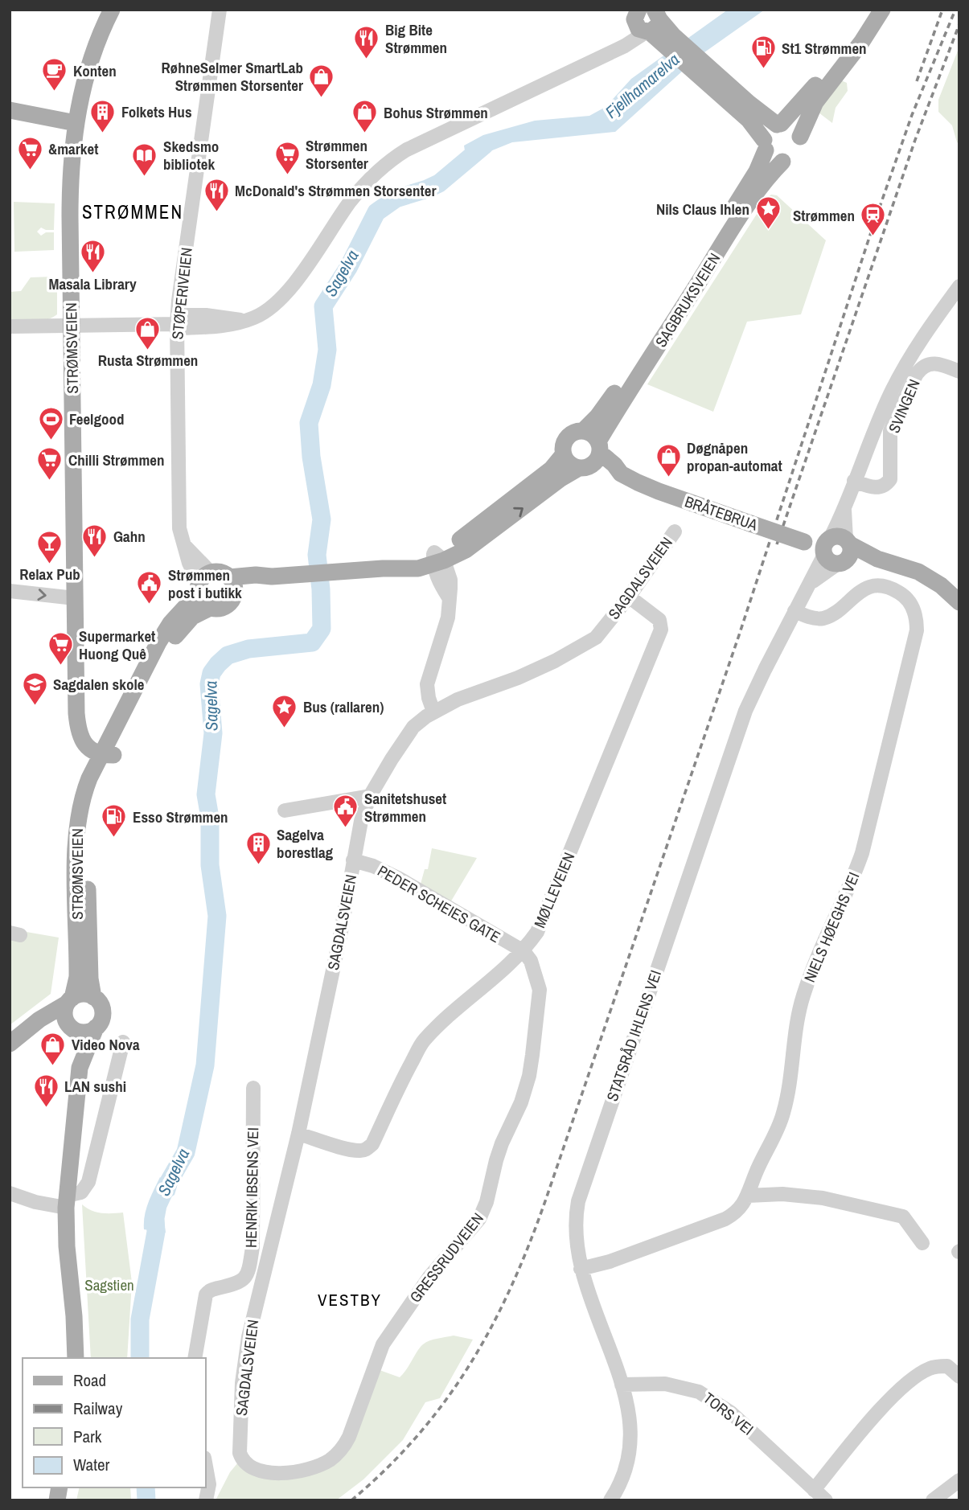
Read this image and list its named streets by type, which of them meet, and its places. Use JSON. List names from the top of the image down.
{
  "streets": {
    "main road": ["SAGBRUKSVEIEN", "STRØMSVEIEN", "BRÅTEBRUA"],
    "street": [
      "STØPERIVEIEN",
      "SVINGEN",
      "SAGDALSVEIEN",
      "MØLLEVEIEN",
      "PEDER SCHEIES GATE",
      "NIELS HØEGHS VEI",
      "STATSRÅD IHLENS VEI",
      "HENRIK IBSENS VEI",
      "GRESSRUDVEIEN",
      "TORS VEI"
    ]
  },
  "crossings": [
    ["SAGBRUKSVEIEN", "BRÅTEBRUA"],
    ["SVINGEN", "STATSRÅD IHLENS VEI"],
    ["BRÅTEBRUA", "STATSRÅD IHLENS VEI"],
    ["SAGDALSVEIEN", "MØLLEVEIEN"],
    ["SAGDALSVEIEN", "PEDER SCHEIES GATE"],
    ["SAGDALSVEIEN", "GRESSRUDVEIEN"],
    ["MØLLEVEIEN", "PEDER SCHEIES GATE"],
    ["MØLLEVEIEN", "GRESSRUDVEIEN"],
    ["PEDER SCHEIES GATE", "GRESSRUDVEIEN"],
    ["NIELS HØEGHS VEI", "STATSRÅD IHLENS VEI"],
    ["STATSRÅD IHLENS VEI", "TORS VEI"]
  ],
  "districts": ["STRØMMEN", "VESTBY"],
  "water": ["Fjellhamarelva", "Sagelva"],
  "parks": ["Sagstien"],
  "places": {
    "restaurant": [
      "Big Bite Strømmen",
      "McDonald's Strømmen Storsenter",
      "Masala Library",
      "Gahn",
      "LAN sushi"
    ],
    "fuel station": ["St1 Strømmen", "Esso Strømmen"],
    "cafe": ["Konten"],
    "shop": [
      "RøhneSelmer SmartLab Strømmen Storsenter",
      "Bohus Strømmen",
      "Rusta Strømmen",
      "Døgnåpen propan-automat",
      "Video Nova"
    ],
    "building": ["Folkets Hus", "Sagelva borestlag"],
    "supermarket": [
      "&market",
      "Strømmen Storsenter",
      "Chilli Strømmen",
      "Supermarket Huong Quê"
    ],
    "library": ["Skedsmo bibliotek"],
    "place": ["Nils Claus Ihlen", "Bus (rallaren)"],
    "station": ["Strømmen"],
    "sports": ["Feelgood"],
    "bar": ["Relax Pub"],
    "public building": ["Strømmen post i butikk", "Sanitetshuset Strømmen"],
    "school or university": ["Sagdalen skole"]
  },
  "legend": [
    "Road",
    "Railway",
    "Park",
    "Water"
  ]
}
